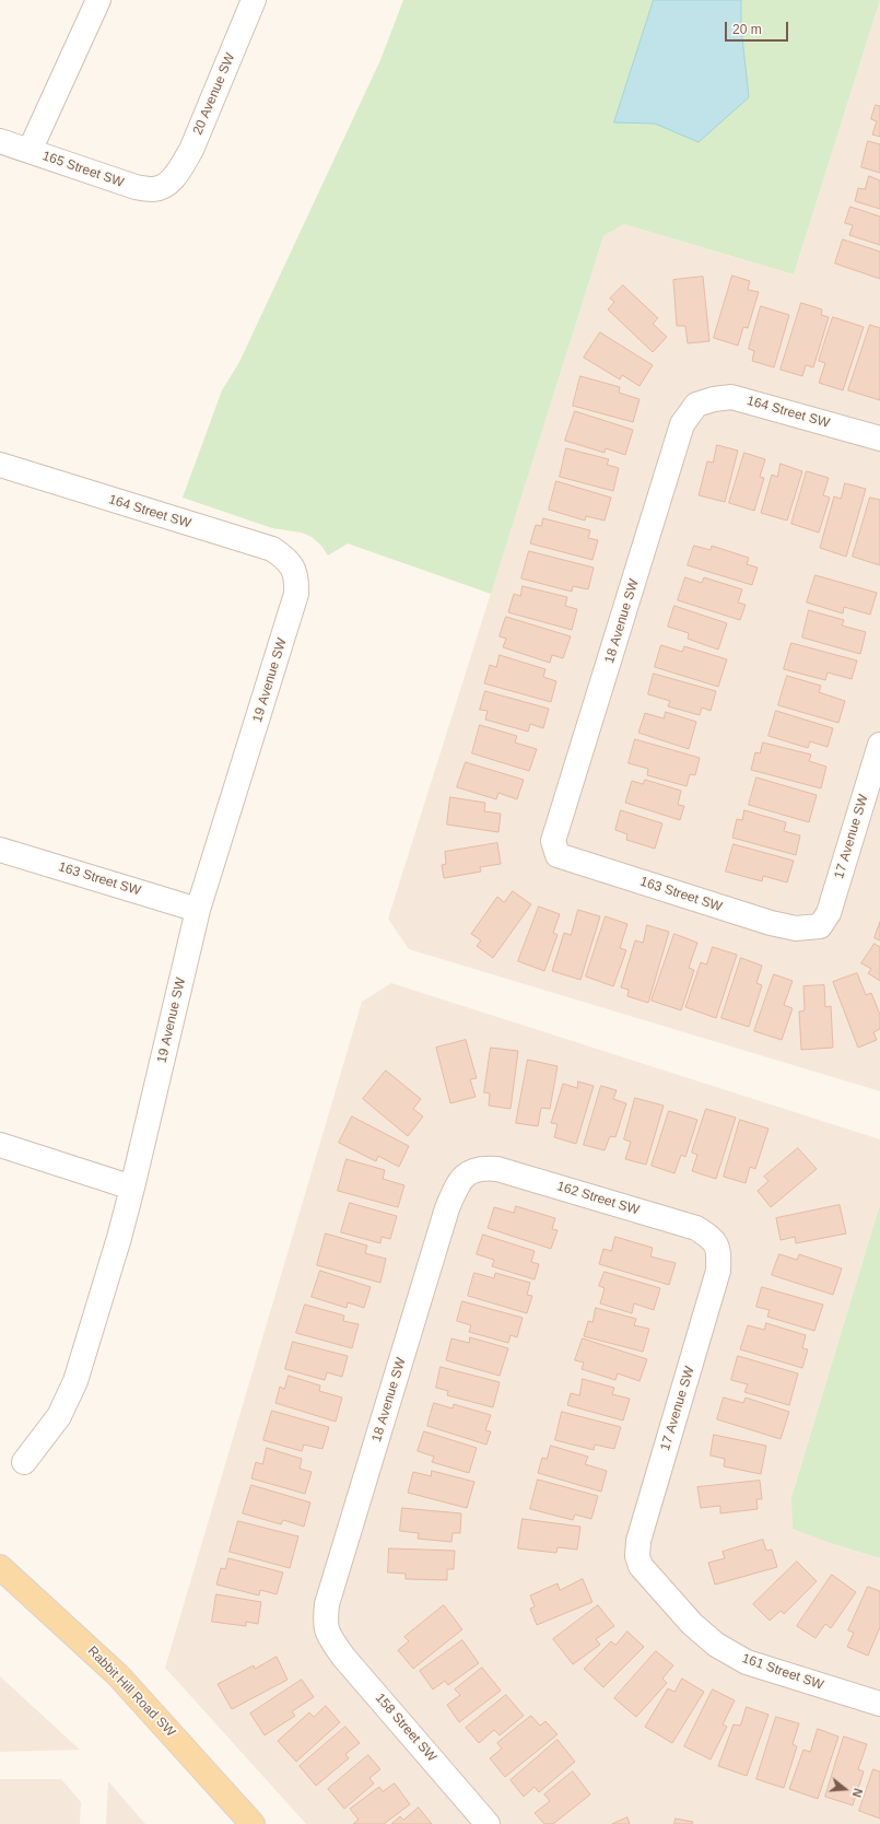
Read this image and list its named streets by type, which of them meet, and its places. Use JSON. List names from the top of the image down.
{
  "streets": {
    "main road": ["Rabbit Hill Road SW"],
    "street": [
      "20 Avenue SW",
      "165 Street SW",
      "164 Street SW",
      "18 Avenue SW",
      "19 Avenue SW",
      "17 Avenue SW",
      "163 Street SW",
      "162 Street SW",
      "161 Street SW",
      "158 Street SW"
    ]
  },
  "crossings": [
    ["20 Avenue SW", "165 Street SW"],
    ["164 Street SW", "18 Avenue SW"],
    ["164 Street SW", "19 Avenue SW"],
    ["18 Avenue SW", "163 Street SW"],
    ["18 Avenue SW", "162 Street SW"],
    ["18 Avenue SW", "158 Street SW"],
    ["19 Avenue SW", "163 Street SW"],
    ["17 Avenue SW", "163 Street SW"],
    ["17 Avenue SW", "162 Street SW"],
    ["17 Avenue SW", "161 Street SW"]
  ],
  "scale_bar": "20 m",
  "north": "right"
}
